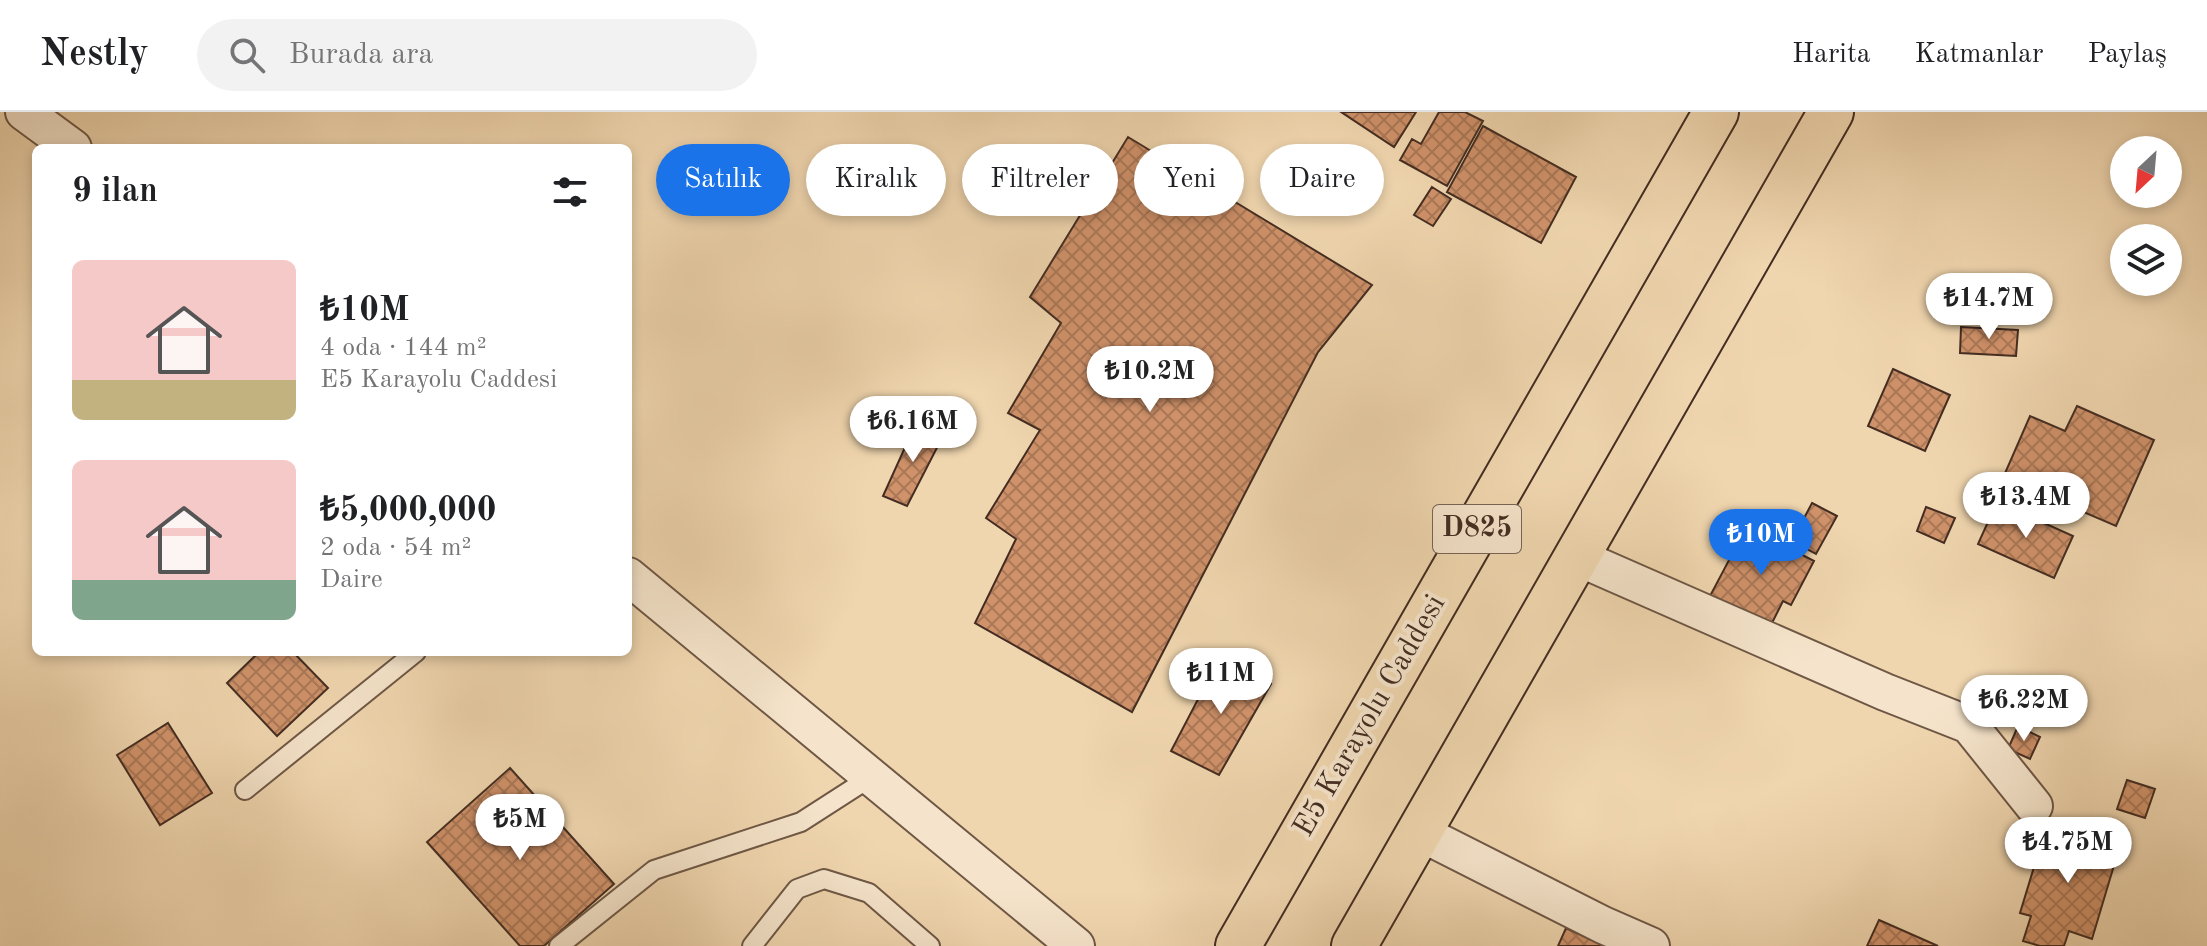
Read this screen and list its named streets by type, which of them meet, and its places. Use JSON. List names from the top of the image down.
{
  "streets": {
    "highway": ["D825", "E5 Karayolu Caddesi"]
  },
  "north": "bottom left",
  "page": {
    "header": "Nestly",
    "search": "Burada ara",
    "nav": ["Harita", "Katmanlar", "Paylaş"],
    "chip": [
      "Satılık",
      "Kiralık",
      "Filtreler",
      "Yeni",
      "Daire"
    ],
    "heading": "9 ilan",
    "list": [
      {
        "name": "₺10M",
        "note": "4 oda · 144 m² · E5 Karayolu Caddesi"
      },
      {
        "name": "₺5,000,000",
        "note": "2 oda · 54 m² · Daire"
      }
    ],
    "price": [
      "₺14.7M",
      "₺10.2M",
      "₺6.16M",
      "₺13.4M",
      "₺10M",
      "₺11M",
      "₺6.22M",
      "₺5M",
      "₺4.75M"
    ]
  }
}
